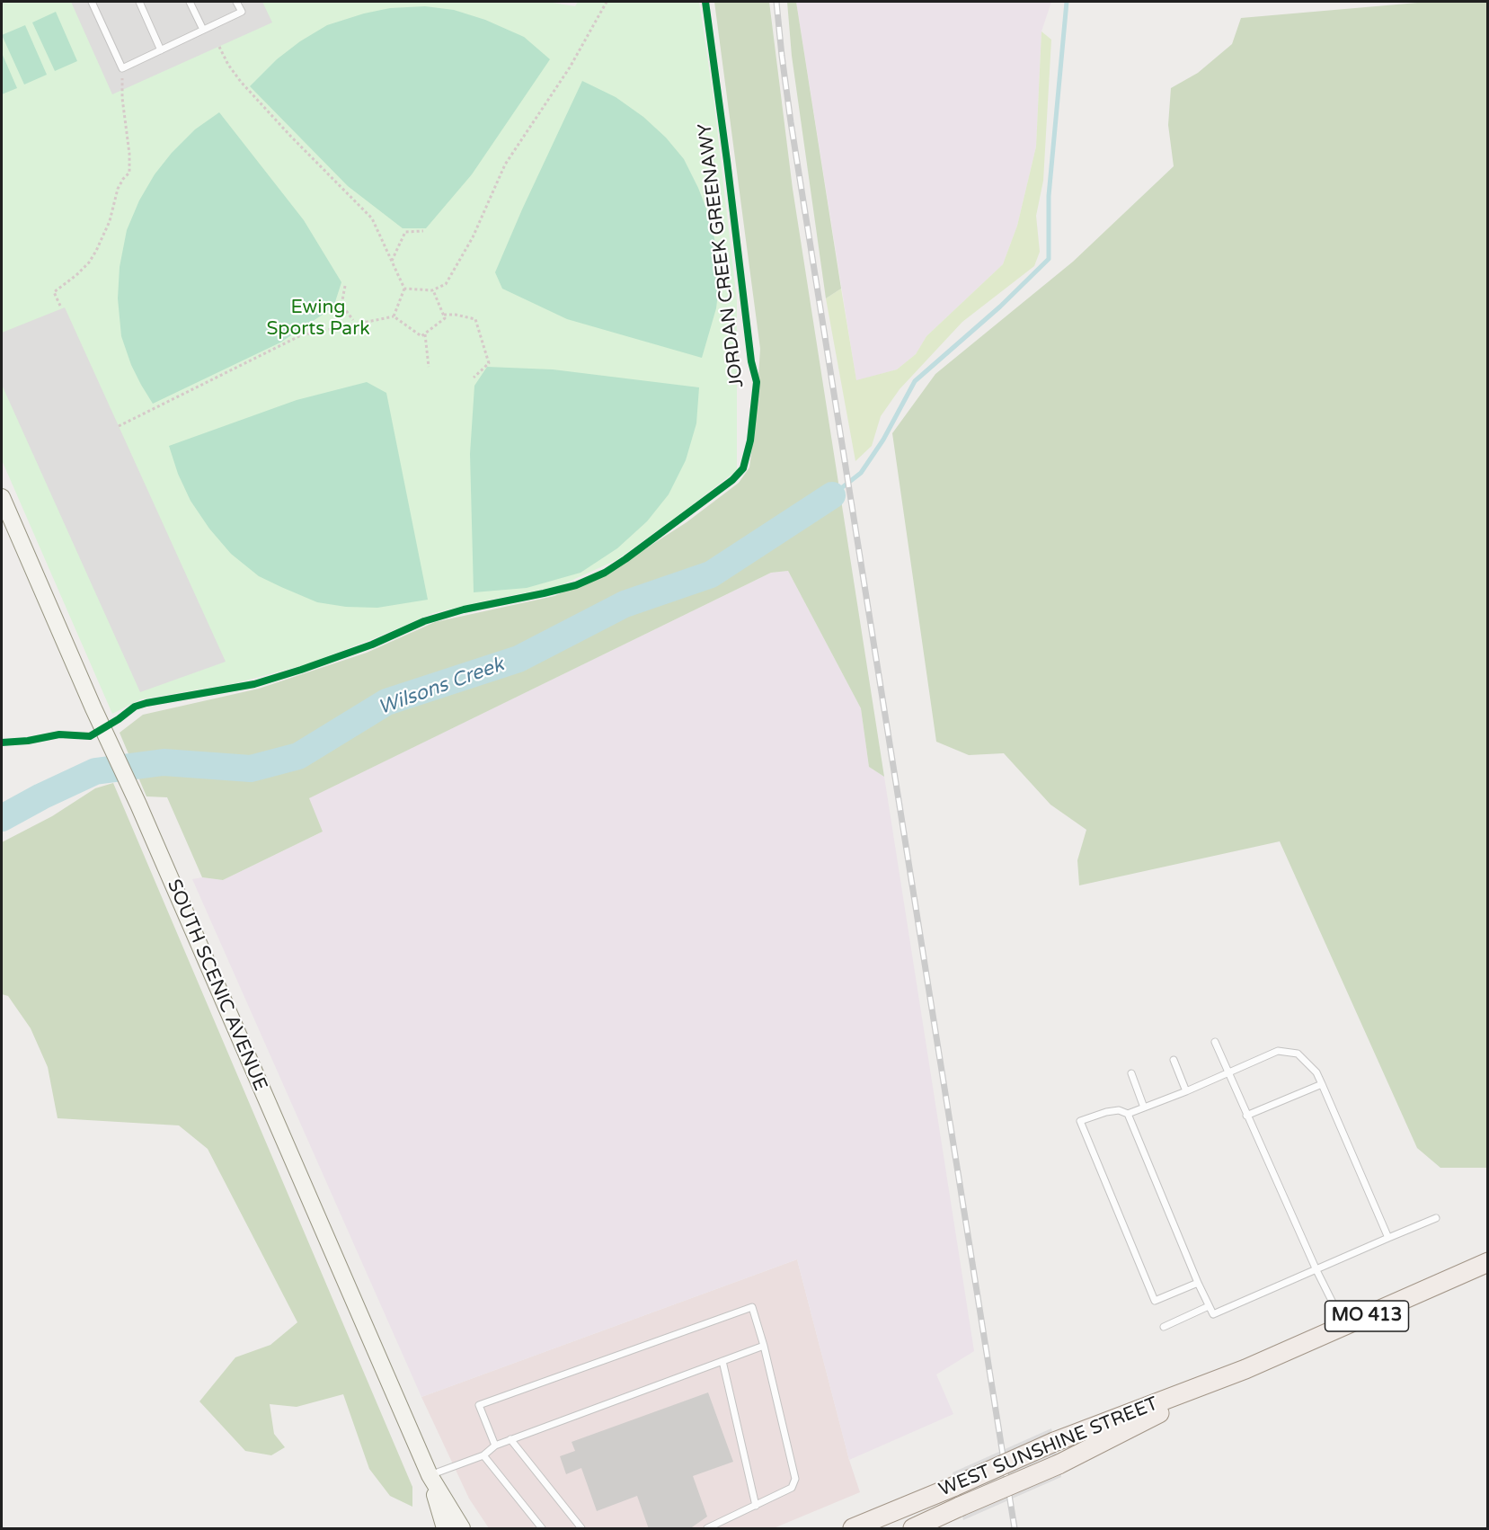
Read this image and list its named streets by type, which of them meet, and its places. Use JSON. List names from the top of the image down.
{
  "streets": {
    "main road": ["SOUTH SCENIC AVENUE", "MO 413", "WEST SUNSHINE STREET"],
    "cycle path": ["JORDAN CREEK GREENAWY"]
  },
  "water": ["Wilsons Creek"],
  "parks": ["Ewing Sports Park"]
}
